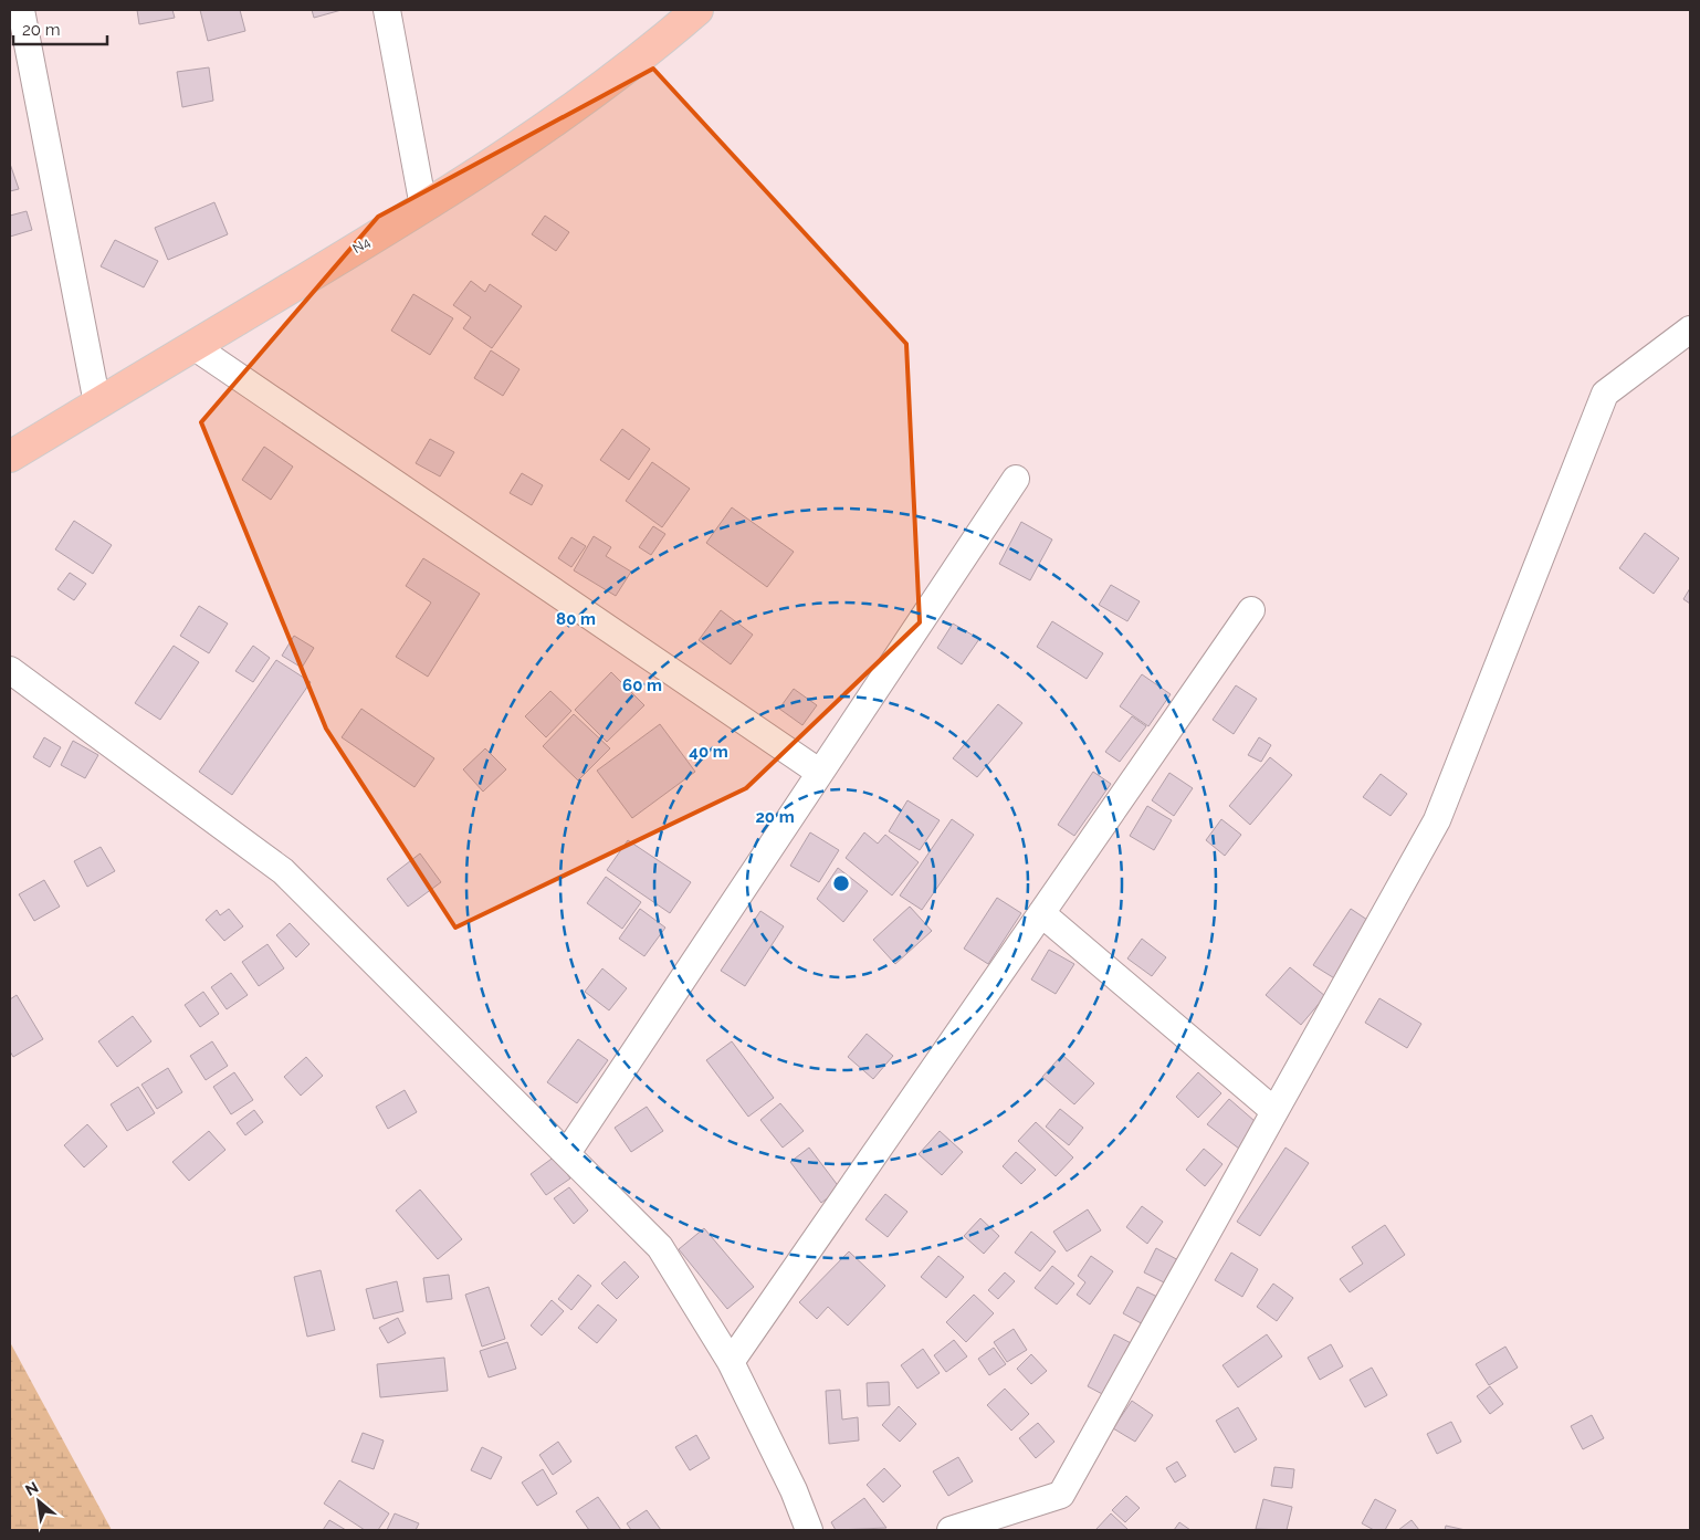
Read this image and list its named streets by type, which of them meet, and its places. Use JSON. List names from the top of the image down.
{
  "streets": {
    "main road": ["N4"]
  },
  "scale_bar": "20 m",
  "north": "top left",
  "rings": [
    "80 m",
    "60 m",
    "40 m",
    "20 m"
  ]
}
